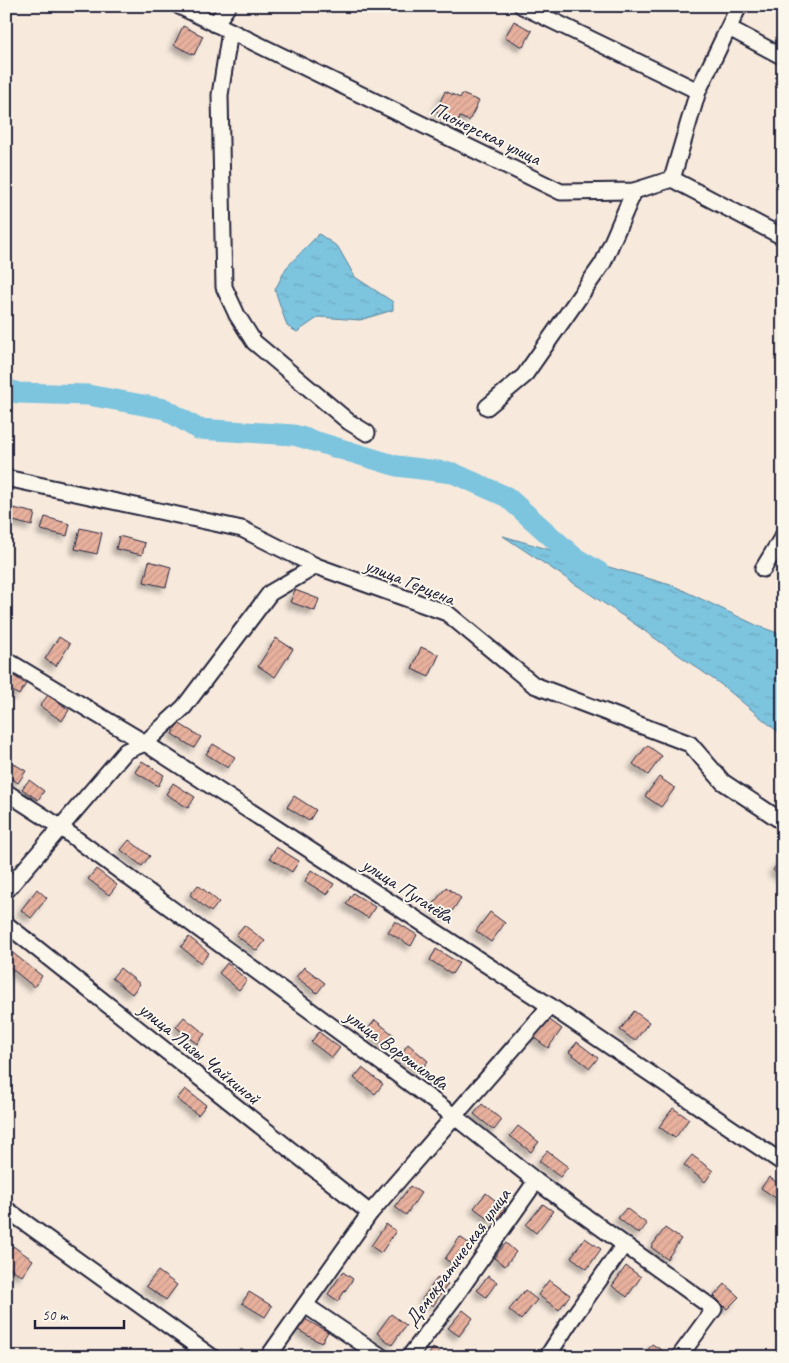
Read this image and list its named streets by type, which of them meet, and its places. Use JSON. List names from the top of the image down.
{
  "streets": {
    "street": [
      "Пионерская улица",
      "улица Герцена",
      "улица Пугачёва",
      "улица Ворошилова",
      "улица Лизы Чайкиной",
      "Демократическая улица"
    ]
  },
  "crossings": [
    ["улица Ворошилова", "Демократическая улица"]
  ],
  "scale_bar": "50 m"
}
